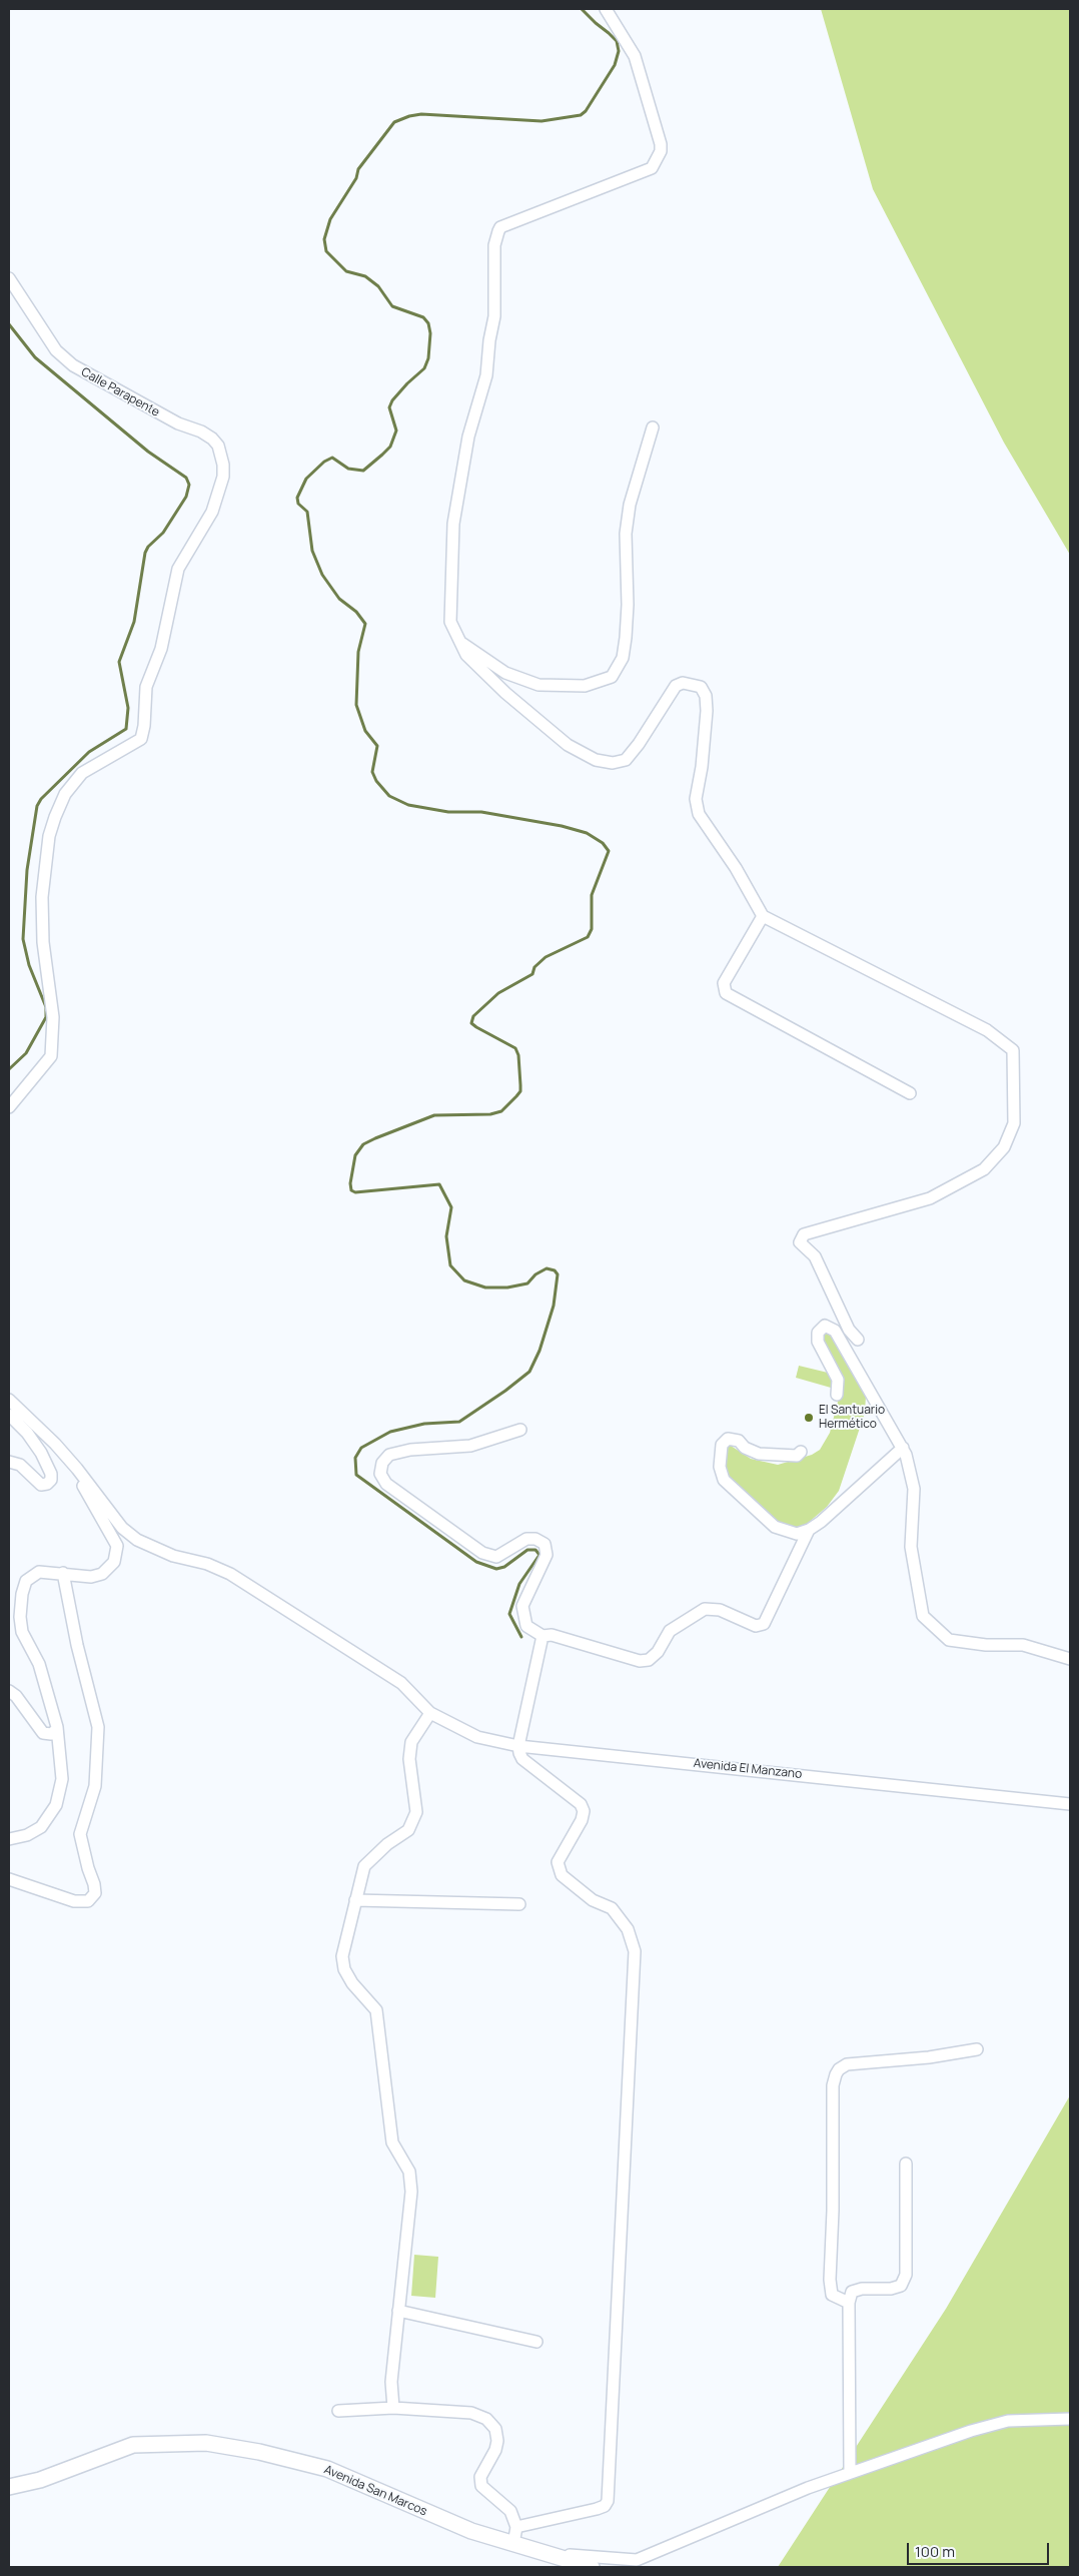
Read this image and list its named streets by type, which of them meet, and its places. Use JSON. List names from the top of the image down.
{
  "streets": {
    "street": ["Calle Parapente", "Avenida El Manzano", "Avenida San Marcos"]
  },
  "places": ["El Santuario Hermético"],
  "scale_bar": "100 m"
}
